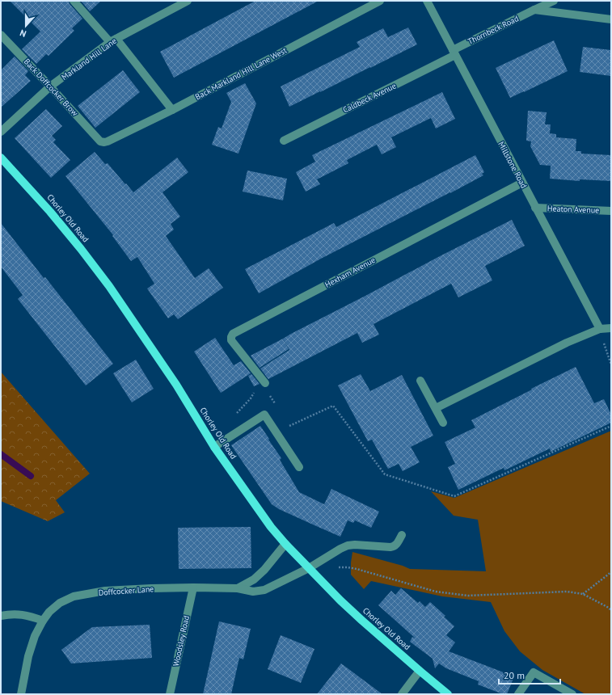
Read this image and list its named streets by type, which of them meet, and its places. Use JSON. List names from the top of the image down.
{
  "streets": {
    "main road": ["Chorley Old Road"],
    "street": [
      "Thornbeck Road",
      "Markland Hill Lane",
      "Back Markland Hill Lane West",
      "Back Doffcocker Brow",
      "Caldbeck Avenue",
      "Millstone Road",
      "Heaton Avenue",
      "Hexham Avenue",
      "Doffcocker Lane",
      "Woodsley Road"
    ]
  },
  "crossings": [
    ["Thornbeck Road", "Caldbeck Avenue"],
    ["Thornbeck Road", "Millstone Road"],
    ["Markland Hill Lane", "Back Doffcocker Brow"],
    ["Back Markland Hill Lane West", "Back Doffcocker Brow"],
    ["Caldbeck Avenue", "Millstone Road"],
    ["Millstone Road", "Heaton Avenue"],
    ["Millstone Road", "Hexham Avenue"],
    ["Chorley Old Road", "Doffcocker Lane"],
    ["Doffcocker Lane", "Woodsley Road"]
  ],
  "scale_bar": "20 m",
  "north": "bottom"
}
